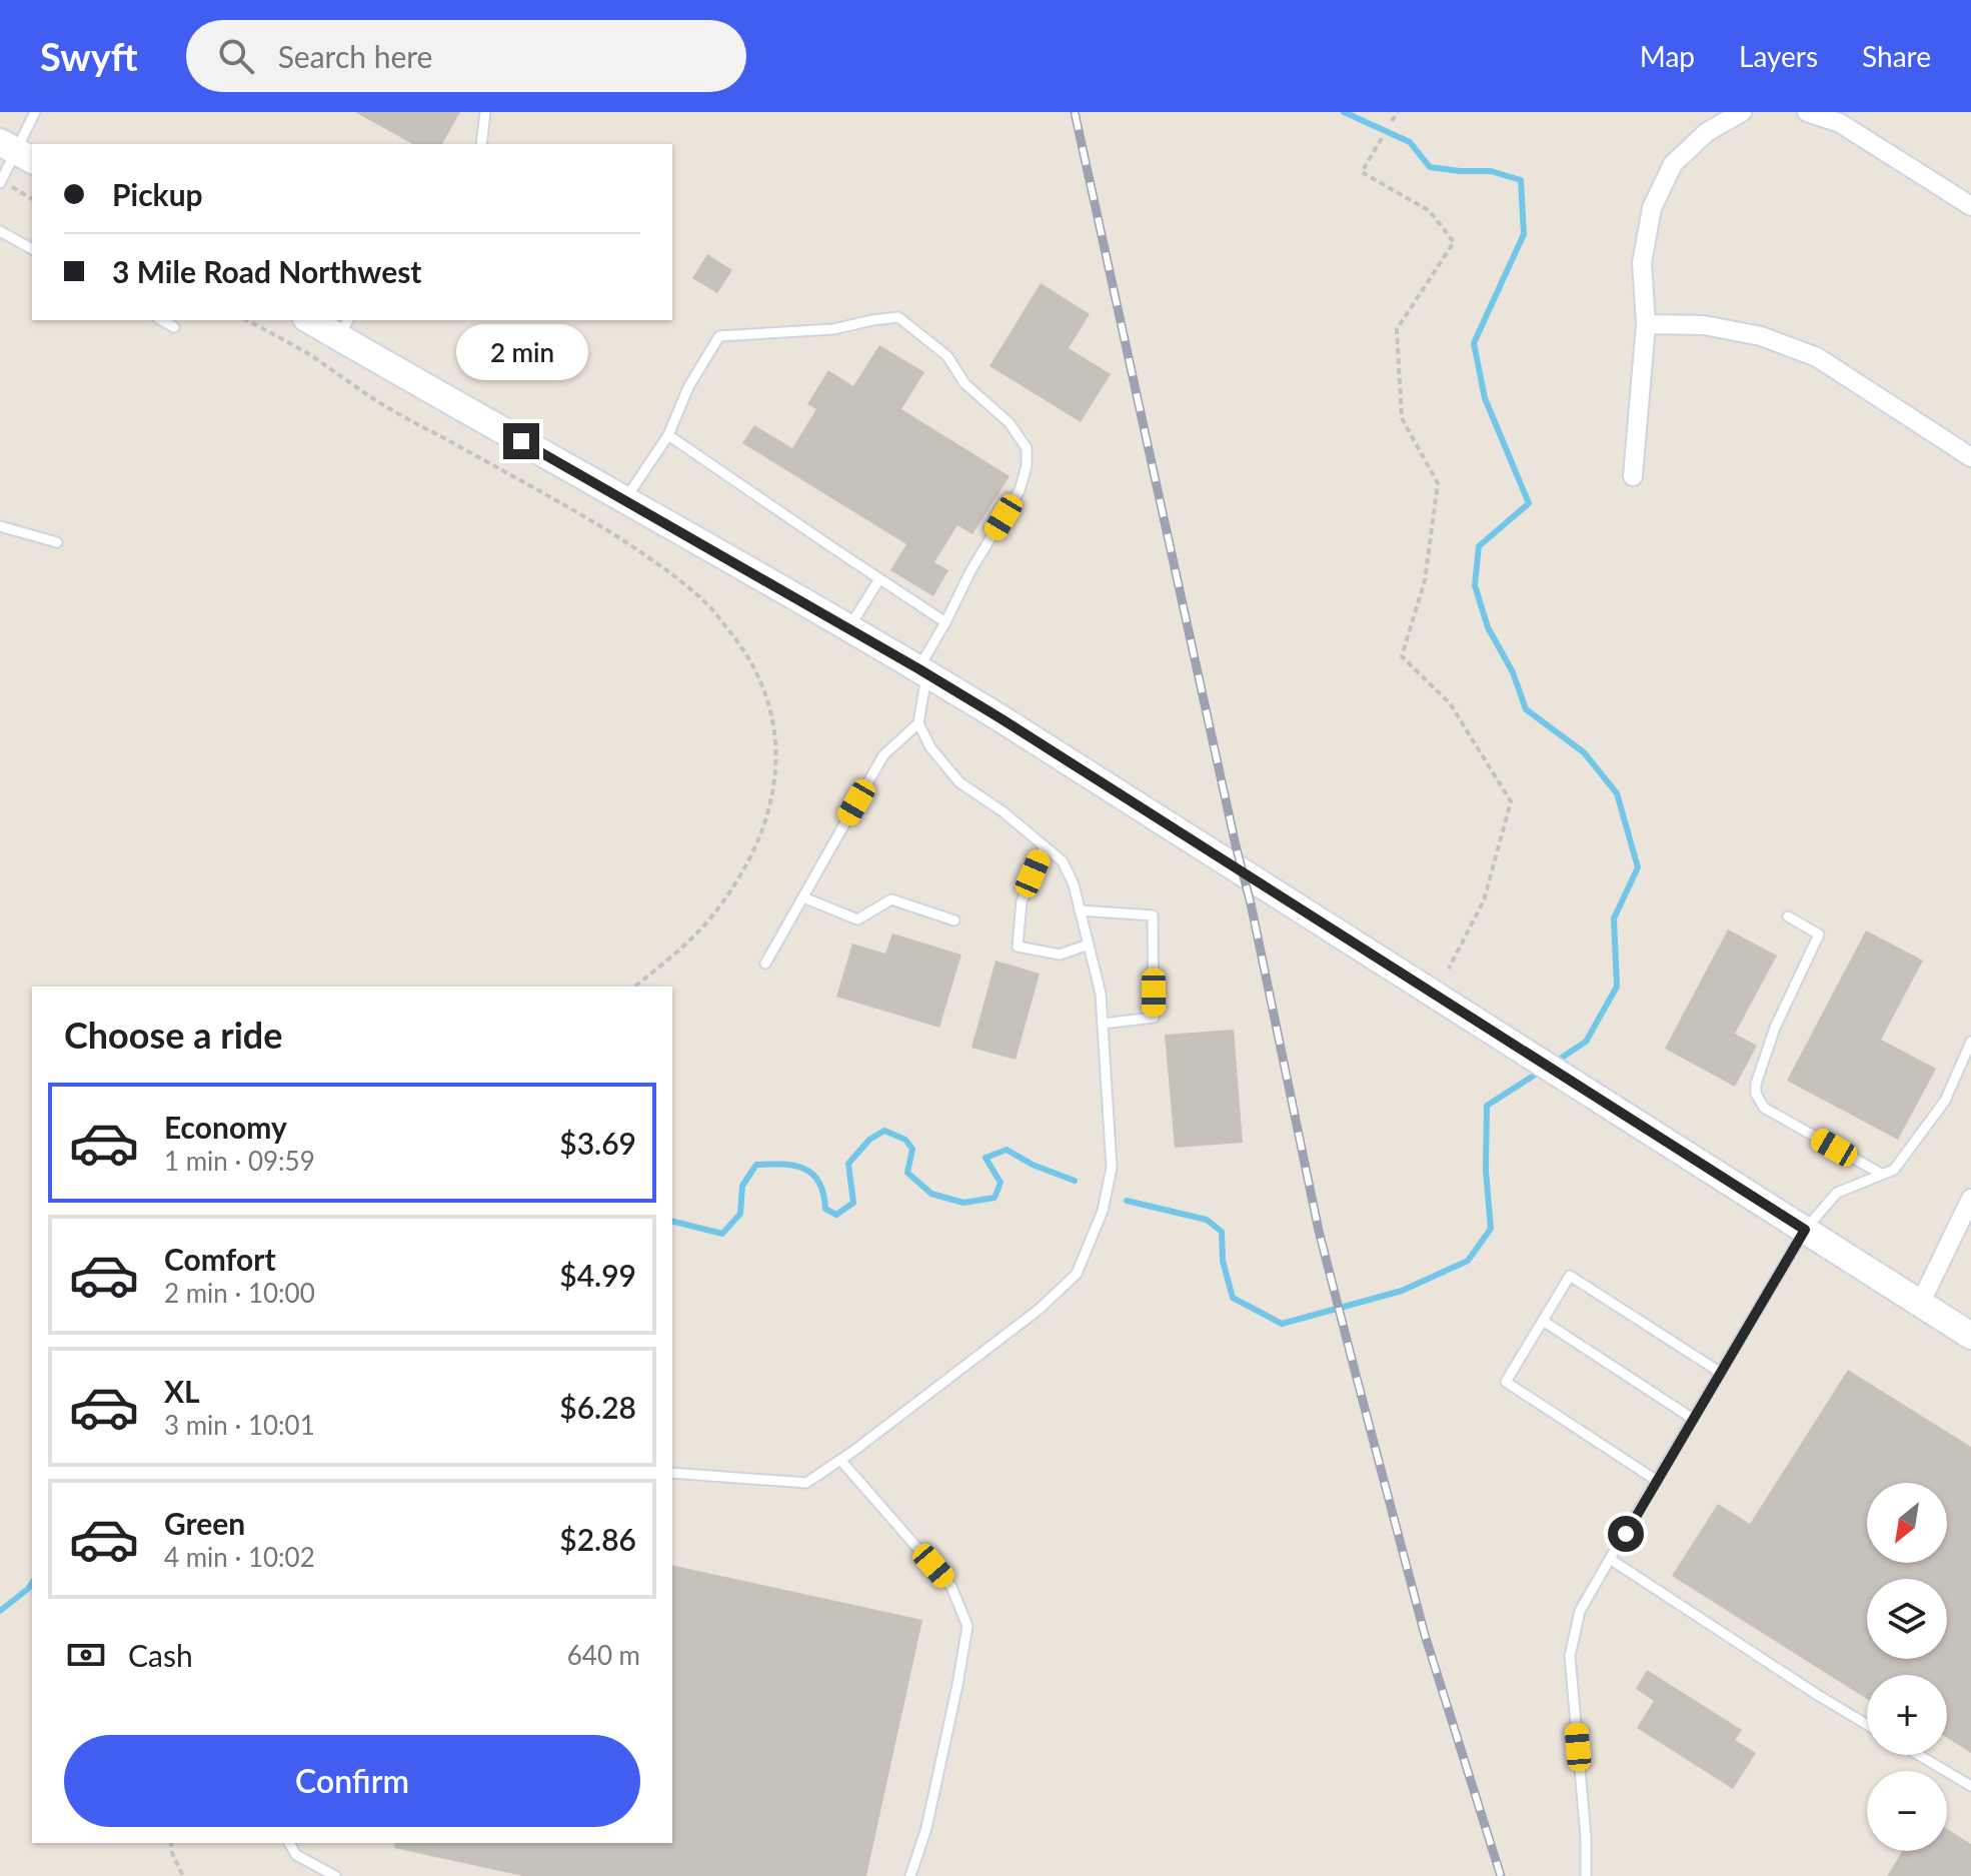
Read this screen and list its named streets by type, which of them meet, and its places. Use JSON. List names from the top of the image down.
{
  "north": "bottom left",
  "page": {
    "header": "Swyft",
    "search": "Search here",
    "nav": ["Map", "Layers", "Share"],
    "banner": ["Pickup", "3 Mile Road Northwest"],
    "bubble": "2 min",
    "heading": "Choose a ride",
    "list": [
      {
        "name": "Economy",
        "note": "1 min · 09:59",
        "value": "$3.69"
      },
      {
        "name": "Comfort",
        "note": "2 min · 10:00",
        "value": "$4.99"
      },
      {
        "name": "XL",
        "note": "3 min · 10:01",
        "value": "$6.28"
      },
      {
        "name": "Green",
        "note": "4 min · 10:02",
        "value": "$2.86"
      }
    ],
    "map_buttons": ["+", "−"],
    "pay": ["Cash", "640 m"],
    "buttons": "Confirm"
  }
}
